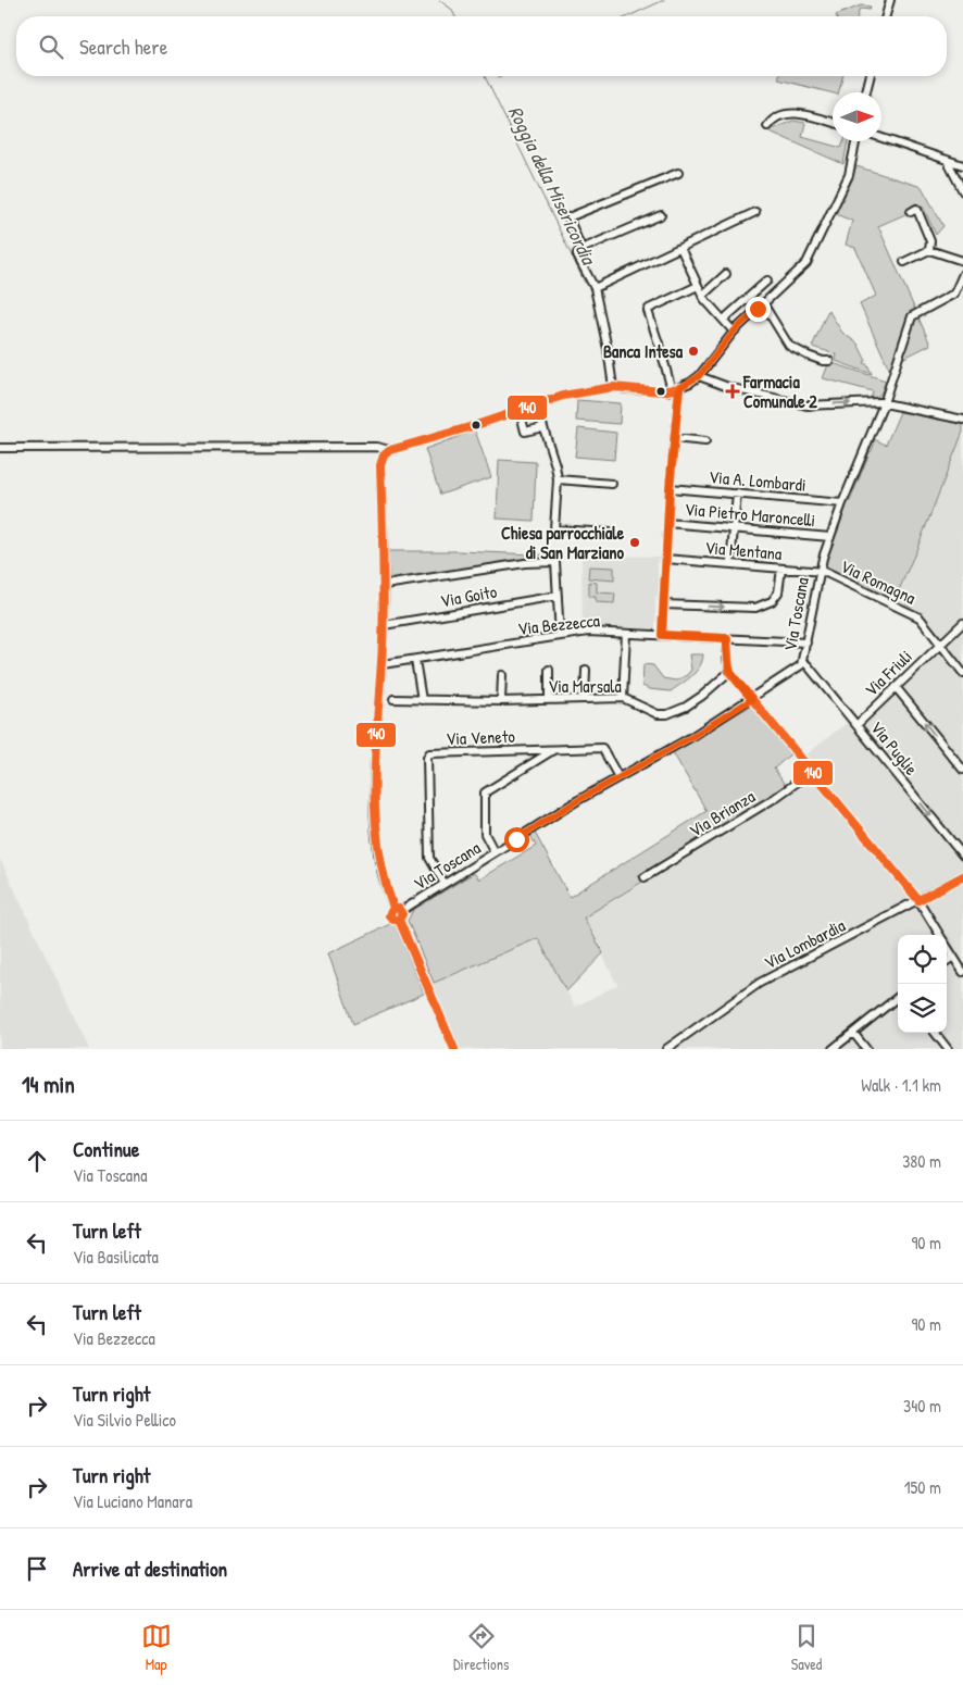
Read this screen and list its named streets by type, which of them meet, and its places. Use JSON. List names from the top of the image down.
{
  "streets": {
    "street": [
      "Via A. Lombardi",
      "Via Pietro Maroncelli",
      "Via Mentana",
      "Via Romagna",
      "Via Goito",
      "Via Toscana",
      "Via Bezzecca",
      "Via Friuli",
      "Via Marsala",
      "Via Veneto",
      "Via Puglie",
      "Via Brianza",
      "Via Lombardia"
    ]
  },
  "crossings": [
    ["Via A. Lombardi", "Via Toscana"],
    ["Via Pietro Maroncelli", "Via Toscana"],
    ["Via Mentana", "Via Romagna"],
    ["Via Mentana", "Via Toscana"],
    ["Via Romagna", "Via Toscana"],
    ["Via Romagna", "Via Friuli"],
    ["Via Toscana", "Via Bezzecca"],
    ["Via Toscana", "Via Veneto"],
    ["Via Toscana", "Via Puglie"],
    ["Via Friuli", "Via Puglie"]
  ],
  "water": ["Roggia della Misericordia"],
  "places": {
    "other": ["Banca Intesa", "Chiesa parrocchiale di San Marziano"],
    "health": ["Farmacia Comunale 2"]
  },
  "lines": ["transit line 140"],
  "north": "right",
  "page": {
    "search": "Search here",
    "heading": ["14 min", "Walk · 1.1 km"],
    "list": [
      ["Continue", "Via Toscana", "380 m"],
      ["Turn left", "Via Basilicata", "90 m"],
      ["Turn left", "Via Bezzecca", "90 m"],
      ["Turn right", "Via Silvio Pellico", "340 m"],
      ["Turn right", "Via Luciano Manara", "150 m"],
      "Arrive at destination"
    ],
    "nav": ["Map", "Directions", "Saved"]
  }
}
